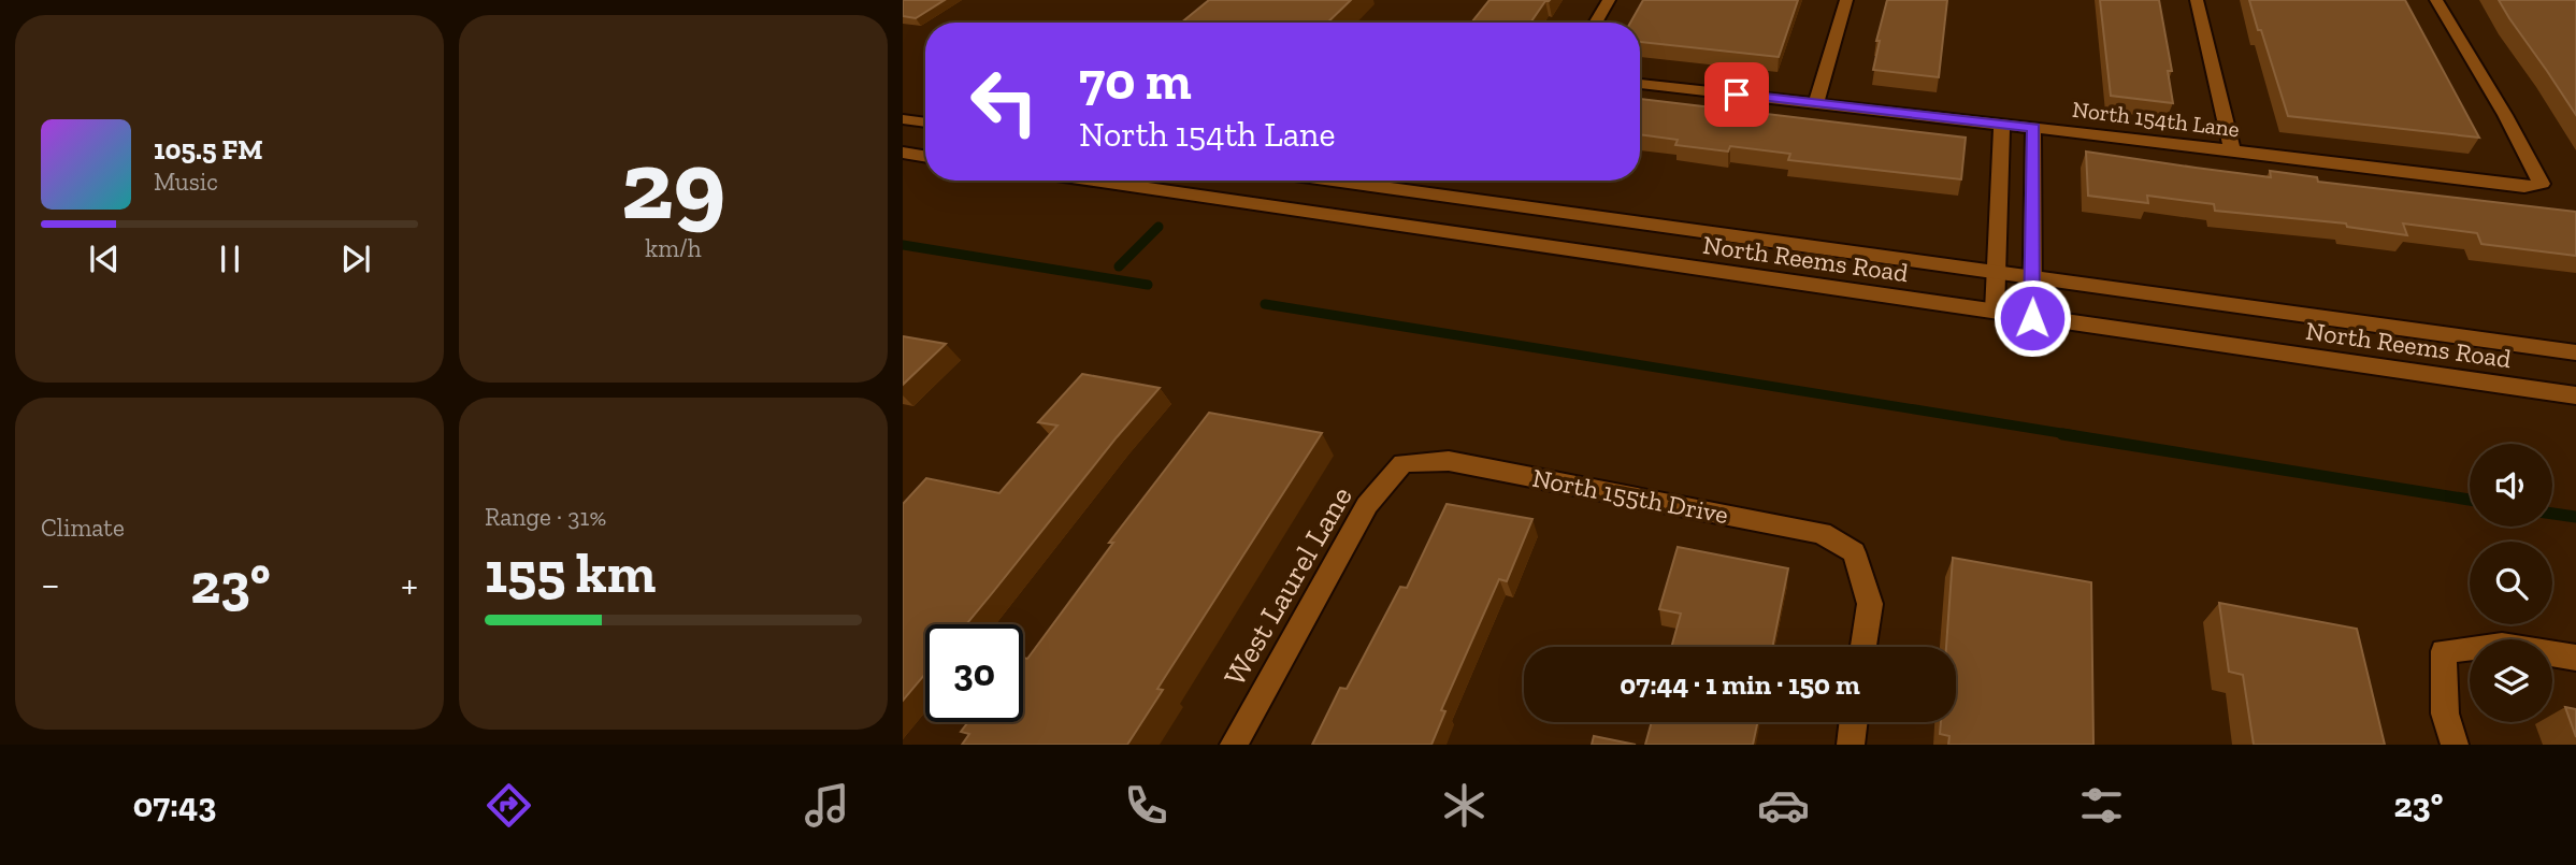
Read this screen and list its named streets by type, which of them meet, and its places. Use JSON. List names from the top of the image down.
{
  "streets": {
    "street": [
      "North 154th Lane",
      "North Reems Road",
      "North 155th Drive",
      "West Laurel Lane"
    ]
  },
  "crossings": [
    ["North 155th Drive", "West Laurel Lane"]
  ],
  "page": {
    "tile": [
      ["29", "km/h"],
      "Climate",
      ["Range · 31%", "155 km"]
    ],
    "turn": ["70 m", "North 154th Lane"],
    "song": ["105.5 FM", "Music"],
    "heat": ["−", "23°", "+"],
    "limit": "30",
    "trip": "07:44 · 1 min · 150 m",
    "tabs": ["07:43", "23°"]
  }
}
